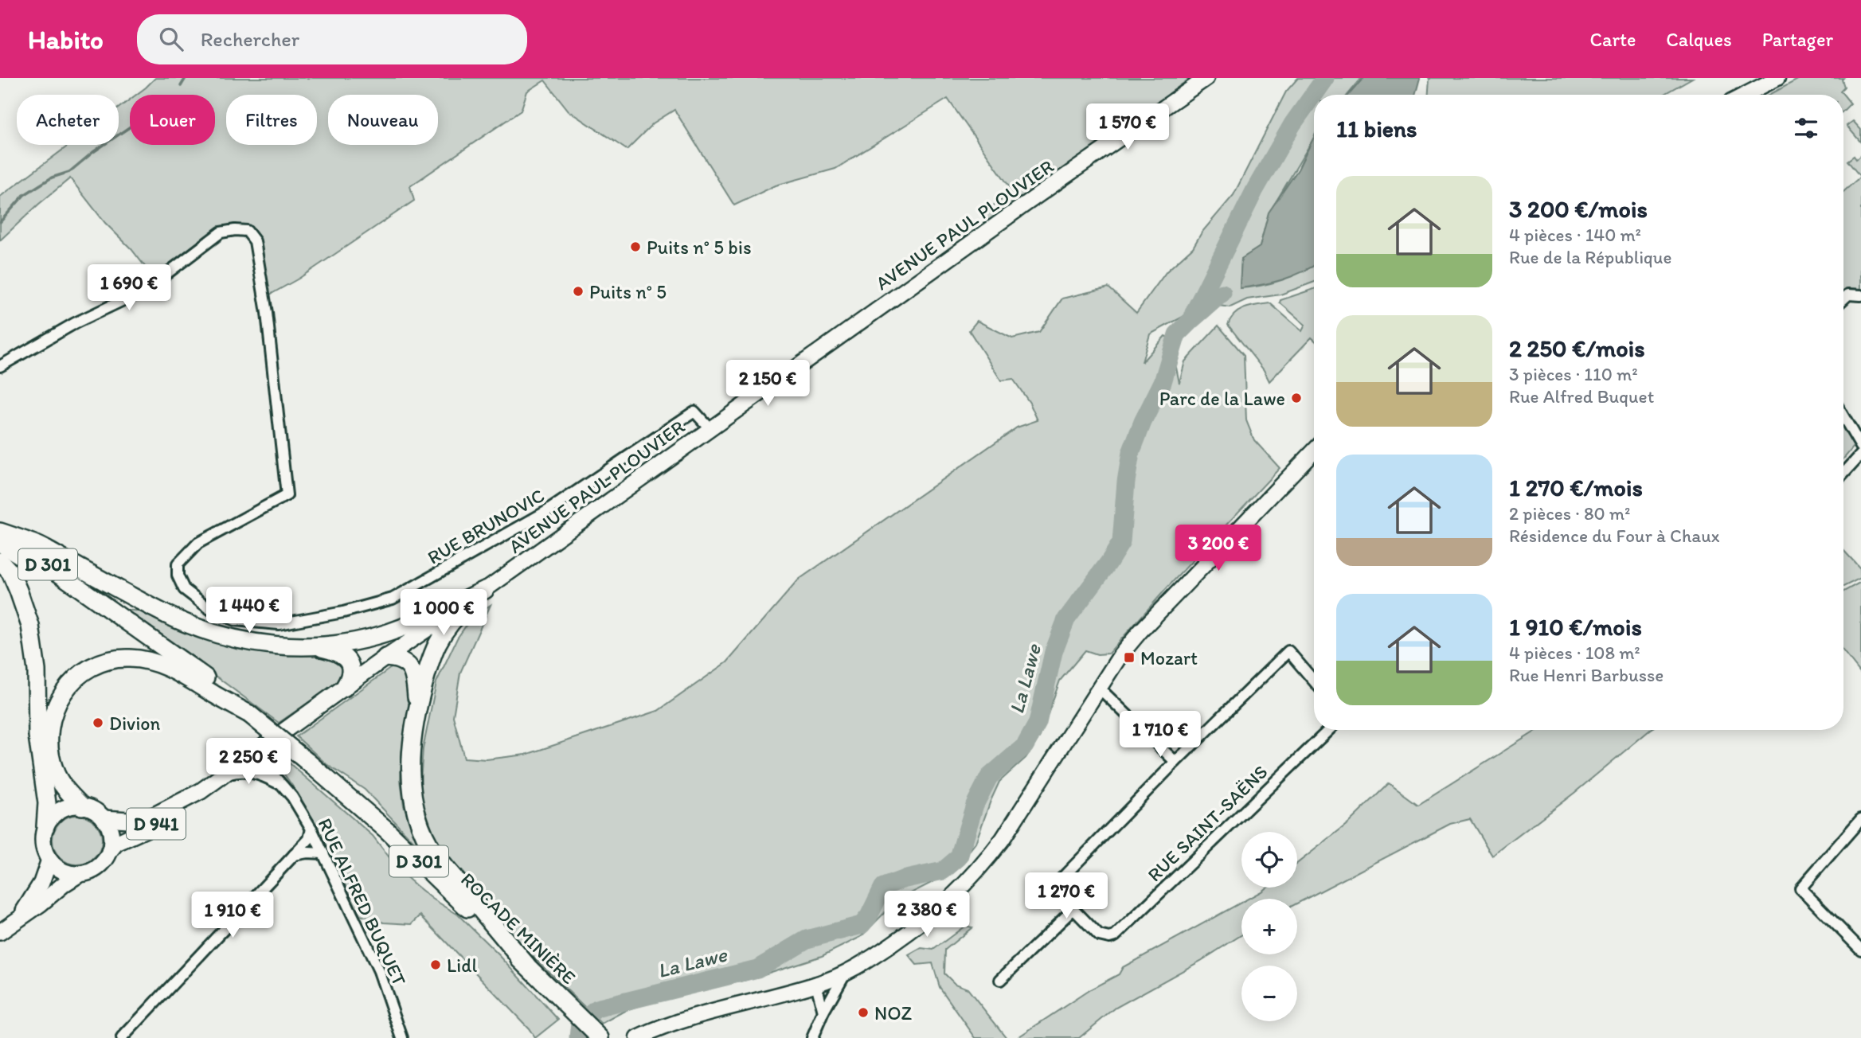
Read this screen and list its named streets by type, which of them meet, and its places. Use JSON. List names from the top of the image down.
{
  "streets": {
    "highway": ["D 301", "ROCADE MINIÈRE"],
    "main road": ["AVENUE PAUL PLOUVIER", "D 941"],
    "street": ["RUE BRUNOVIC", "RUE SAINT-SAËNS", "RUE ALFRED BUQUET"]
  },
  "crossings": [
    ["AVENUE PAUL PLOUVIER", "RUE BRUNOVIC"],
    ["AVENUE PAUL PLOUVIER", "RUE ALFRED BUQUET"]
  ],
  "water": ["La Lawe"],
  "places": {
    "other": [
      "Puits n° 5 bis",
      "Puits n° 5",
      "Parc de la Lawe",
      "Divion",
      "Lidl",
      "NOZ"
    ],
    "transit": ["Mozart"]
  },
  "page": {
    "header": "Habito",
    "search": "Rechercher",
    "nav": ["Carte", "Calques", "Partager"],
    "chip": [
      "Acheter",
      "Louer",
      "Filtres",
      "Nouveau"
    ],
    "heading": "11 biens",
    "price": [
      "1 570 €",
      "1 690 €",
      "2 150 €",
      "3 200 €",
      "1 440 €",
      "1 000 €",
      "1 710 €",
      "2 250 €",
      "1 270 €",
      "2 380 €",
      "1 910 €"
    ],
    "list": [
      {
        "name": "3 200 €/mois",
        "note": "4 pièces · 140 m² · Rue de la République"
      },
      {
        "name": "2 250 €/mois",
        "note": "3 pièces · 110 m² · Rue Alfred Buquet"
      },
      {
        "name": "1 270 €/mois",
        "note": "2 pièces · 80 m² · Résidence du Four à Chaux"
      },
      {
        "name": "1 910 €/mois",
        "note": "4 pièces · 108 m² · Rue Henri Barbusse"
      }
    ],
    "map_buttons": ["+", "−"]
  }
}
